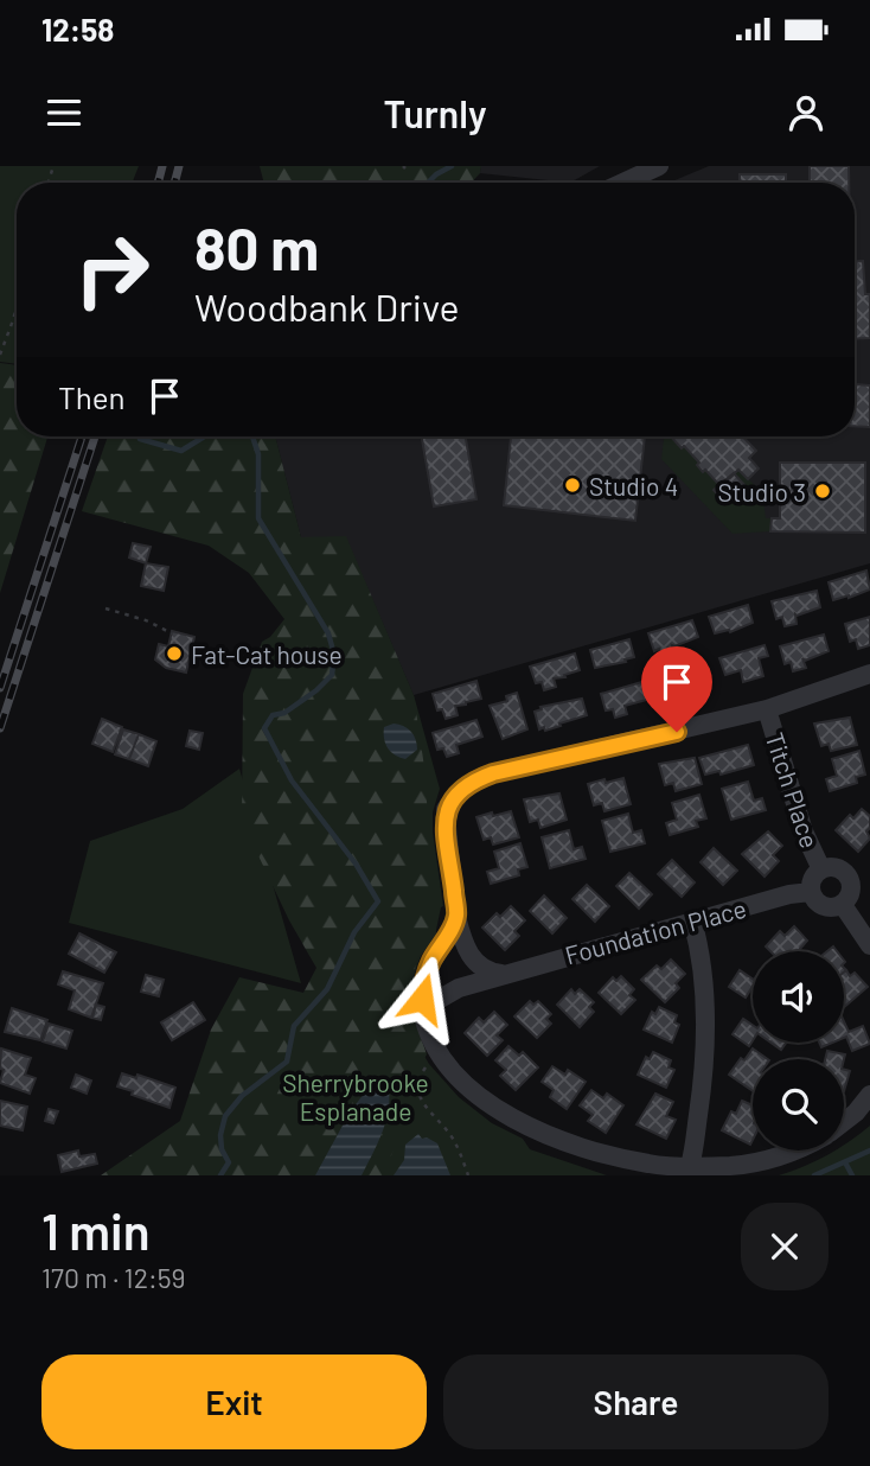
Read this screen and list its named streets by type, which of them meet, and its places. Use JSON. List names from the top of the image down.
{
  "streets": {
    "street": ["Titch Place", "Foundation Place"]
  },
  "crossings": [
    ["Titch Place", "Foundation Place"]
  ],
  "parks": ["Sherrybrooke Esplanade"],
  "places": ["Studio 4", "Studio 3", "Fat-Cat house"],
  "page": {
    "status": "12:58",
    "header": "Turnly",
    "turn": ["80 m", "Woodbank Drive"],
    "then": "Then",
    "heading": ["1 min", "170 m · 12:59"],
    "buttons": ["Exit", "Share"]
  }
}
